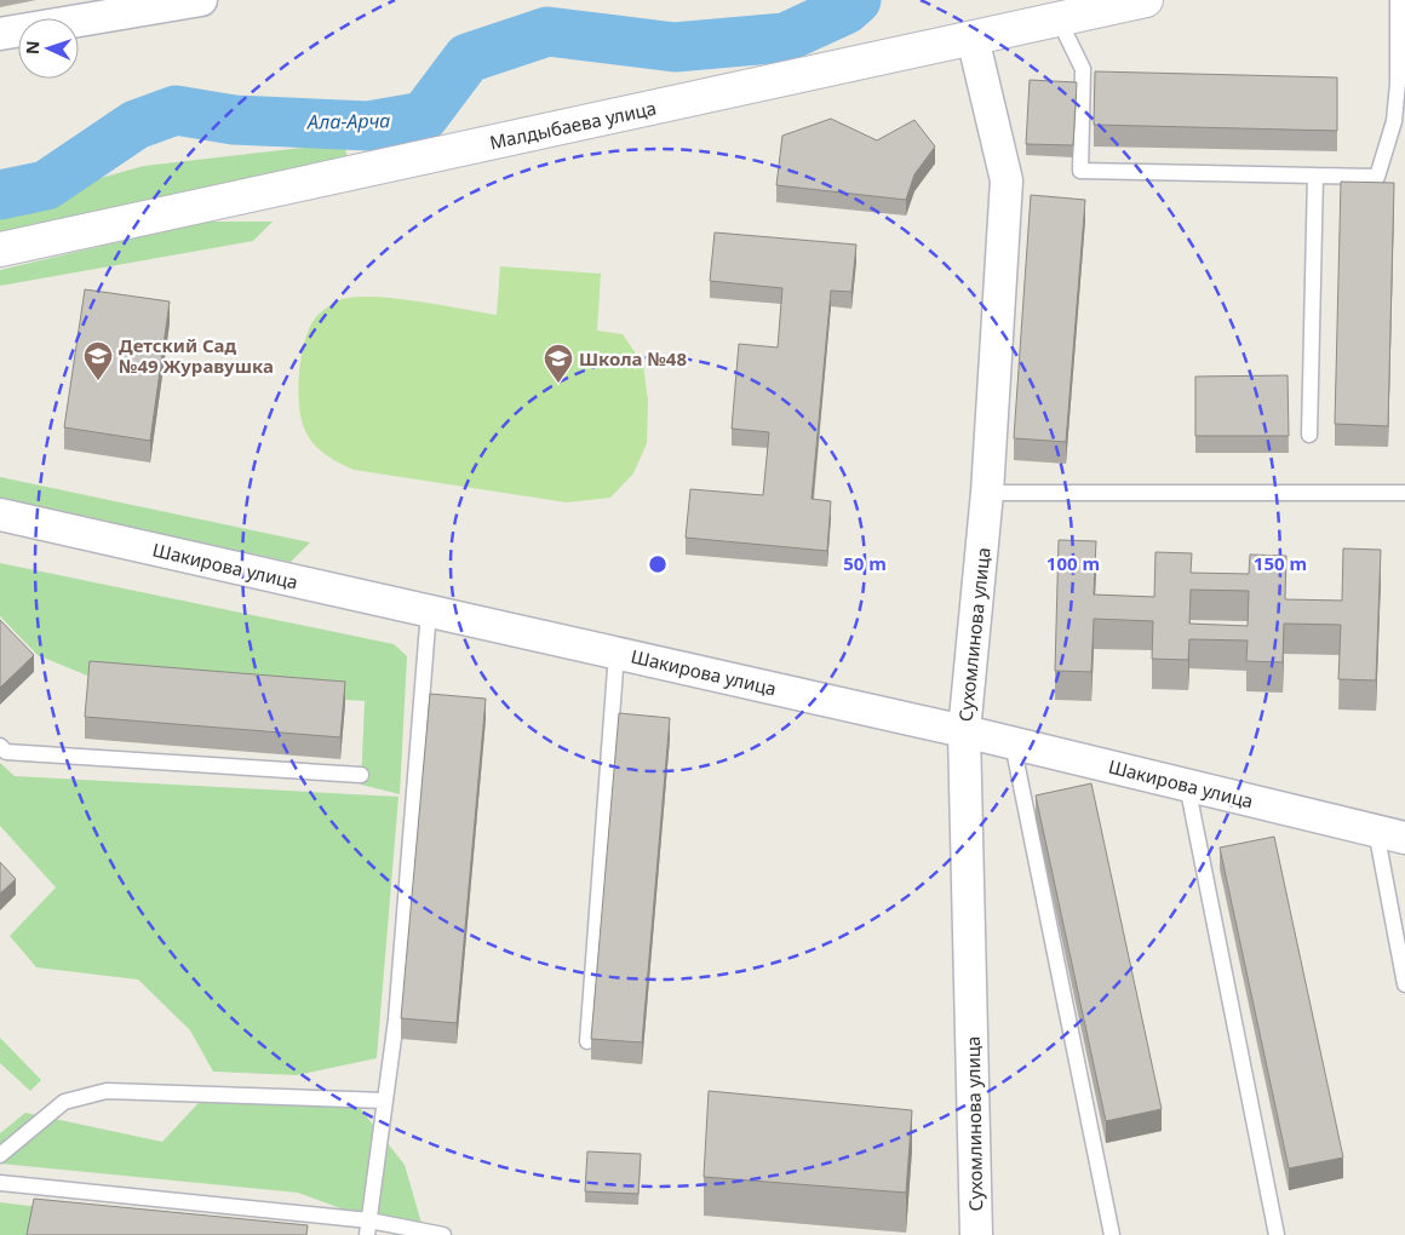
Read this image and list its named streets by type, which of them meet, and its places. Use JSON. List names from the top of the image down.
{
  "streets": {
    "street": ["Малдыбаева улица", "Шакирова улица", "Сухомлинова улица"]
  },
  "crossings": [
    ["Малдыбаева улица", "Сухомлинова улица"],
    ["Шакирова улица", "Сухомлинова улица"]
  ],
  "water": ["Ала-Арча"],
  "places": {
    "school or university": ["Детский Сад №49 Журавушка", "Школа №48"]
  },
  "north": "left",
  "rings": ["50 m", "100 m", "150 m"]
}
